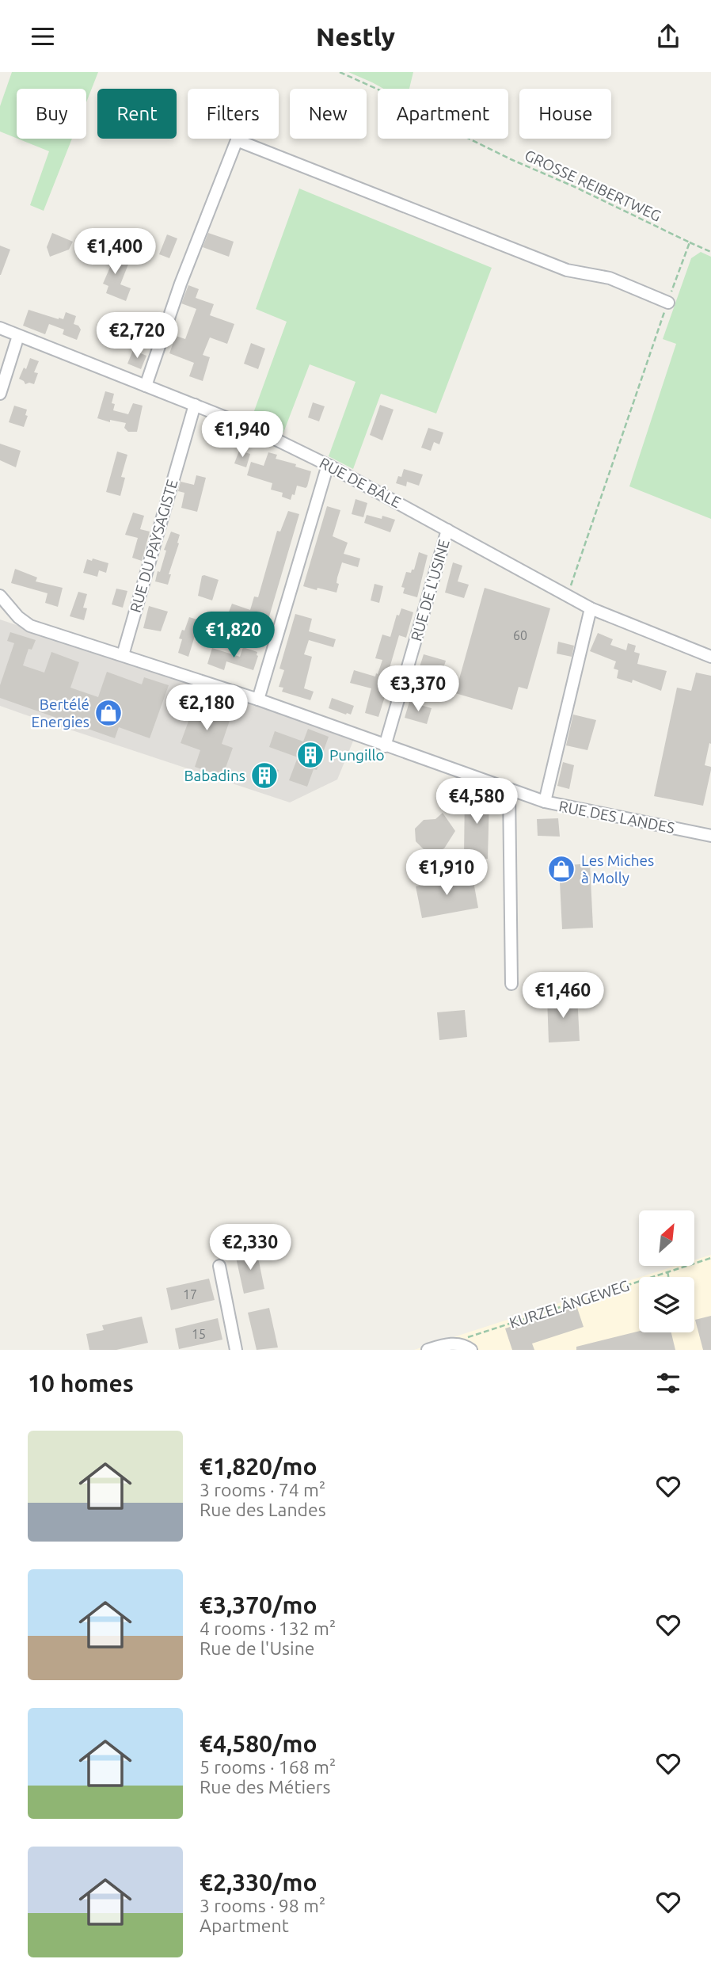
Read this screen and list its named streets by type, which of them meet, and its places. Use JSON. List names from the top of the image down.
{
  "streets": {
    "street": [
      "RUE DE BÂLE",
      "RUE DU PAYSAGISTE",
      "RUE DE L'USINE",
      "RUE DES LANDES"
    ],
    "path": ["GROSSE REIBERTWEG", "KURZELÄNGEWEG"]
  },
  "crossings": [
    ["RUE DE BÂLE", "RUE DU PAYSAGISTE"],
    ["RUE DE BÂLE", "RUE DE L'USINE"],
    ["RUE DU PAYSAGISTE", "RUE DES LANDES"],
    ["RUE DE L'USINE", "RUE DES LANDES"]
  ],
  "places": {
    "shop": ["Bertélé Energies", "Les Miches à Molly"],
    "building": ["Pungillo", "Babadins"]
  },
  "house_numbers": ["60", "17", "15"],
  "north": "top right",
  "page": {
    "header": "Nestly",
    "chip": [
      "Buy",
      "Rent",
      "Filters",
      "New",
      "Apartment",
      "House"
    ],
    "price": [
      "€1,400",
      "€2,720",
      "€1,940",
      "€1,820",
      "€3,370",
      "€2,180",
      "€4,580",
      "€1,910",
      "€1,460",
      "€2,330"
    ],
    "heading": "10 homes",
    "list": [
      {
        "name": "€1,820/mo",
        "note": "3 rooms · 74 m² · Rue des Landes"
      },
      {
        "name": "€3,370/mo",
        "note": "4 rooms · 132 m² · Rue de l'Usine"
      },
      {
        "name": "€4,580/mo",
        "note": "5 rooms · 168 m² · Rue des Métiers"
      },
      {
        "name": "€2,330/mo",
        "note": "3 rooms · 98 m² · Apartment"
      }
    ]
  }
}
